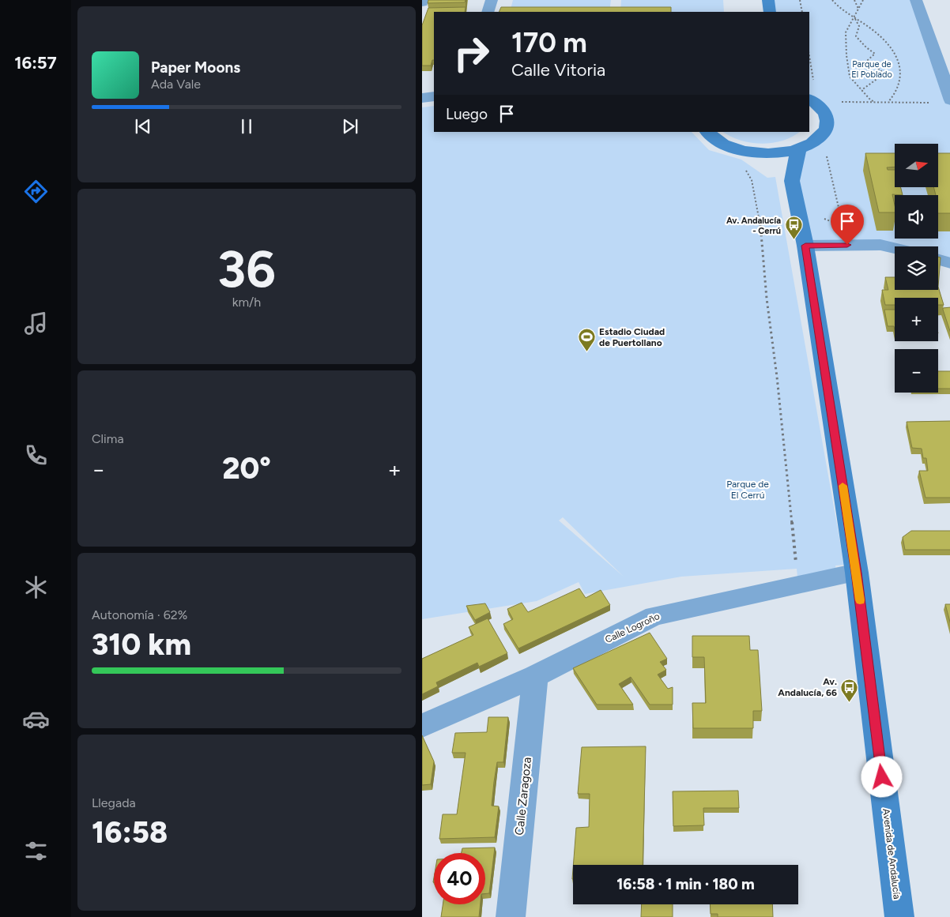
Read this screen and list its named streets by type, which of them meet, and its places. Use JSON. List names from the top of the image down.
{
  "streets": {
    "street": ["Calle Logroño", "Calle Zaragoza", "Avenida de Andalucía"]
  },
  "crossings": [
    ["Calle Logroño", "Calle Zaragoza"],
    ["Calle Logroño", "Avenida de Andalucía"]
  ],
  "parks": ["Parque de El Poblado", "Parque de El Cerrú"],
  "places": {
    "bus stop": ["Av. Andalucía - Cerrú", "Av. Andalucía, 66"],
    "sports": ["Estadio Ciudad de Puertollano"]
  },
  "north": "right",
  "page": {
    "tabs": "16:57",
    "turn": ["170 m", "Calle Vitoria"],
    "song": ["Paper Moons", "Ada Vale"],
    "then": "Luego",
    "map_buttons": ["+", "−"],
    "tile": [
      ["36", "km/h"],
      "Clima",
      ["Autonomía · 62%", "310 km"],
      ["Llegada", "16:58"]
    ],
    "heat": ["−", "20°", "+"],
    "limit": "40",
    "trip": "16:58 · 1 min · 180 m"
  }
}
